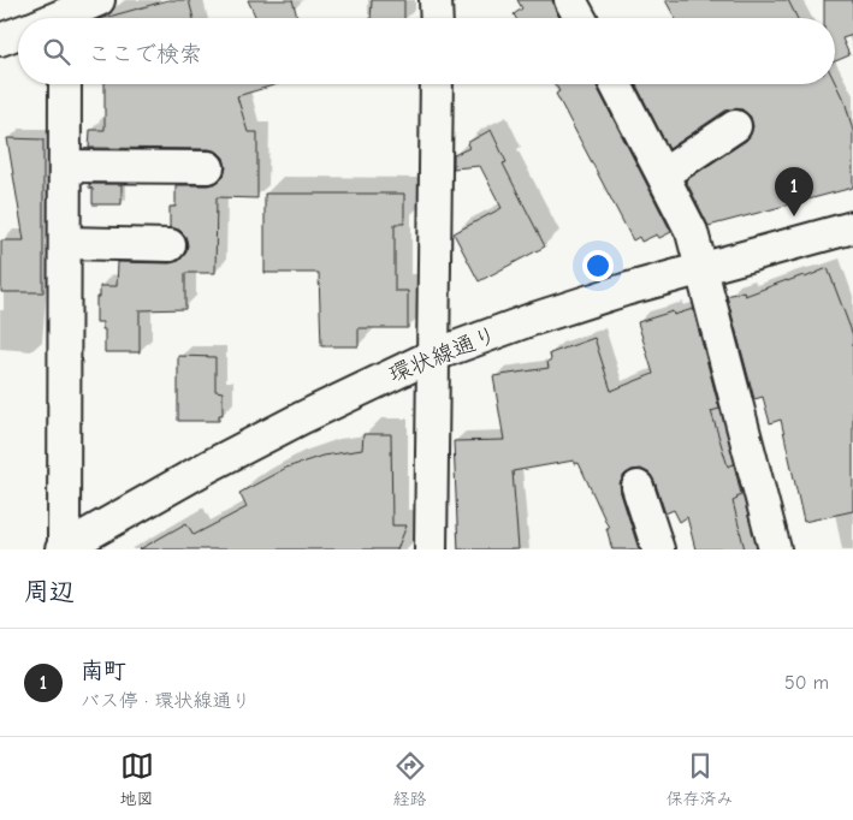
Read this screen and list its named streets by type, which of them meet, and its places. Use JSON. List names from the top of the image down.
{
  "streets": {
    "street": ["環状線通り"]
  },
  "page": {
    "search": "ここで検索",
    "pins": "1",
    "heading": "周辺",
    "list": [
      {
        "mark": "1",
        "name": "南町",
        "note": "バス停 · 環状線通り",
        "value": "50 m"
      }
    ],
    "nav": ["地図", "経路", "保存済み"]
  }
}
